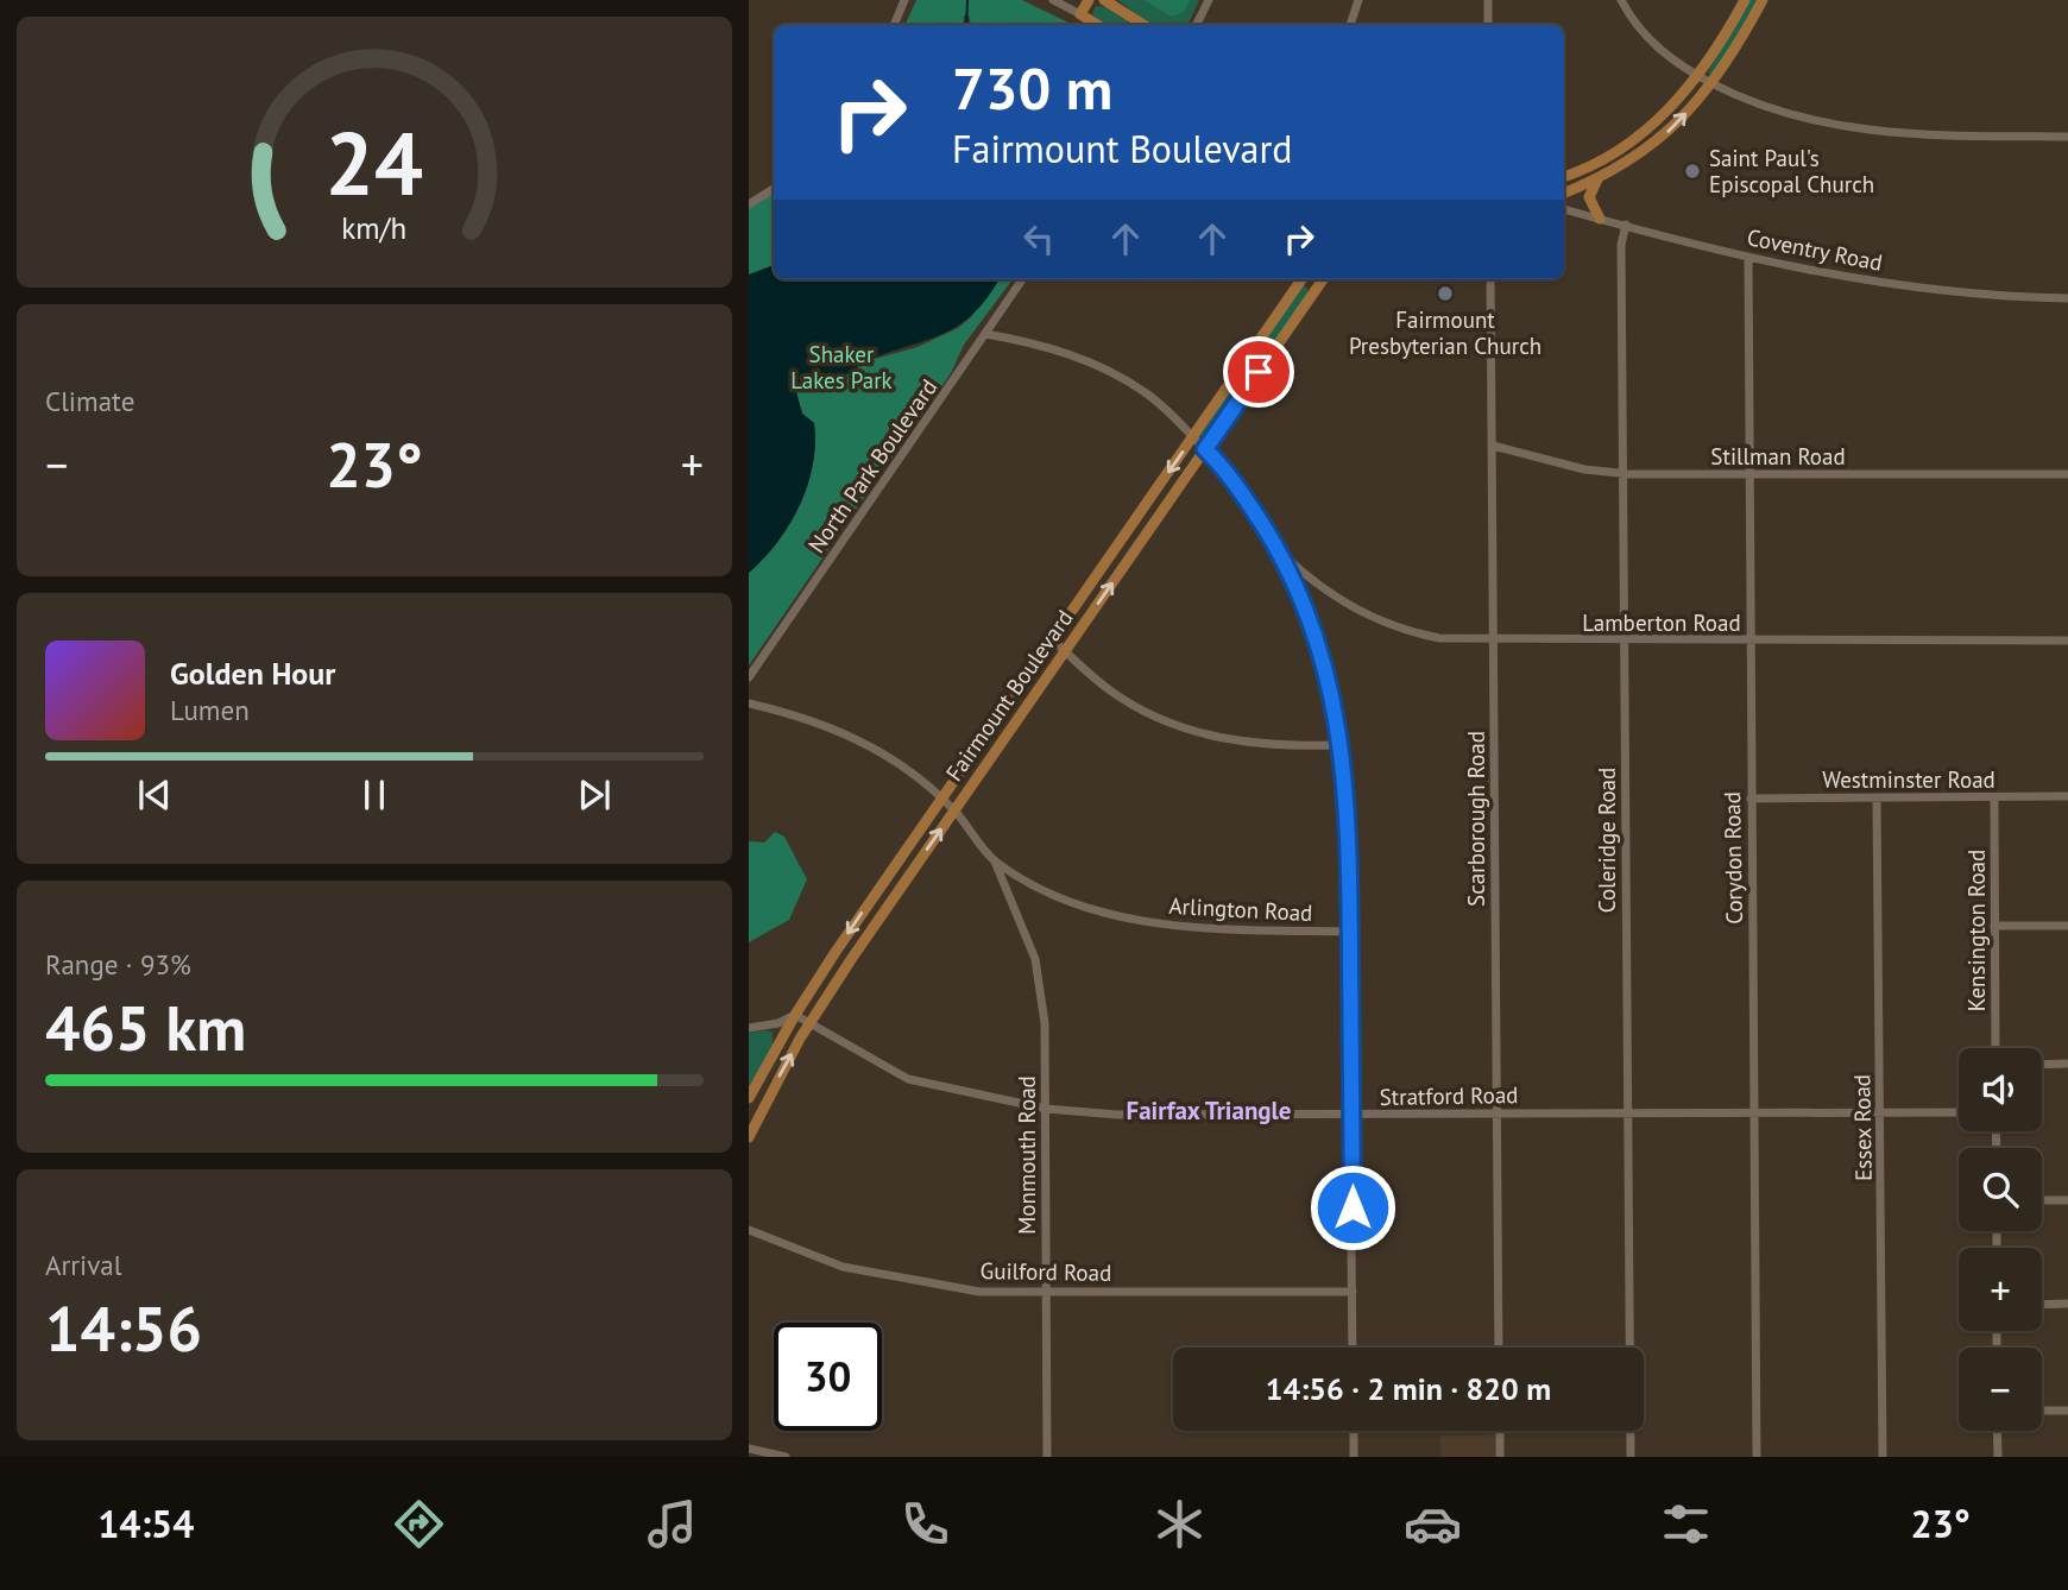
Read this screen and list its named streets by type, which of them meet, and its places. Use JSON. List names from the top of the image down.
{
  "streets": {
    "main road": ["Fairmount Boulevard"],
    "street": [
      "Coventry Road",
      "Stillman Road",
      "North Park Boulevard",
      "Lamberton Road",
      "Westminster Road",
      "Scarborough Road",
      "Coleridge Road",
      "Corydon Road",
      "Arlington Road",
      "Kensington Road",
      "Stratford Road",
      "Essex Road",
      "Monmouth Road",
      "Guilford Road"
    ]
  },
  "crossings": [
    ["Coventry Road", "Coleridge Road"],
    ["Coventry Road", "Corydon Road"],
    ["Stillman Road", "Scarborough Road"],
    ["Stillman Road", "Coleridge Road"],
    ["Stillman Road", "Corydon Road"],
    ["Lamberton Road", "Scarborough Road"],
    ["Lamberton Road", "Coleridge Road"],
    ["Lamberton Road", "Corydon Road"],
    ["Fairmount Boulevard", "Arlington Road"],
    ["Fairmount Boulevard", "Stratford Road"],
    ["Westminster Road", "Corydon Road"],
    ["Westminster Road", "Kensington Road"],
    ["Westminster Road", "Essex Road"],
    ["Scarborough Road", "Stratford Road"],
    ["Coleridge Road", "Stratford Road"],
    ["Corydon Road", "Stratford Road"],
    ["Arlington Road", "Monmouth Road"],
    ["Stratford Road", "Essex Road"],
    ["Stratford Road", "Monmouth Road"],
    ["Monmouth Road", "Guilford Road"]
  ],
  "districts": ["Fairfax Triangle"],
  "parks": ["Shaker Lakes Park"],
  "places": ["Saint Paul's Episcopal Church", "Fairmount Presbyterian Church"],
  "page": {
    "turn": ["730 m", "Fairmount Boulevard"],
    "tile": [
      "Climate",
      ["Range · 93%", "465 km"],
      ["Arrival", "14:56"]
    ],
    "heat": ["−", "23°", "+"],
    "song": ["Golden Hour", "Lumen"],
    "map_buttons": ["+", "−"],
    "limit": "30",
    "trip": "14:56 · 2 min · 820 m",
    "tabs": ["14:54", "23°"],
    "gauge": ["24", "km/h"]
  }
}
